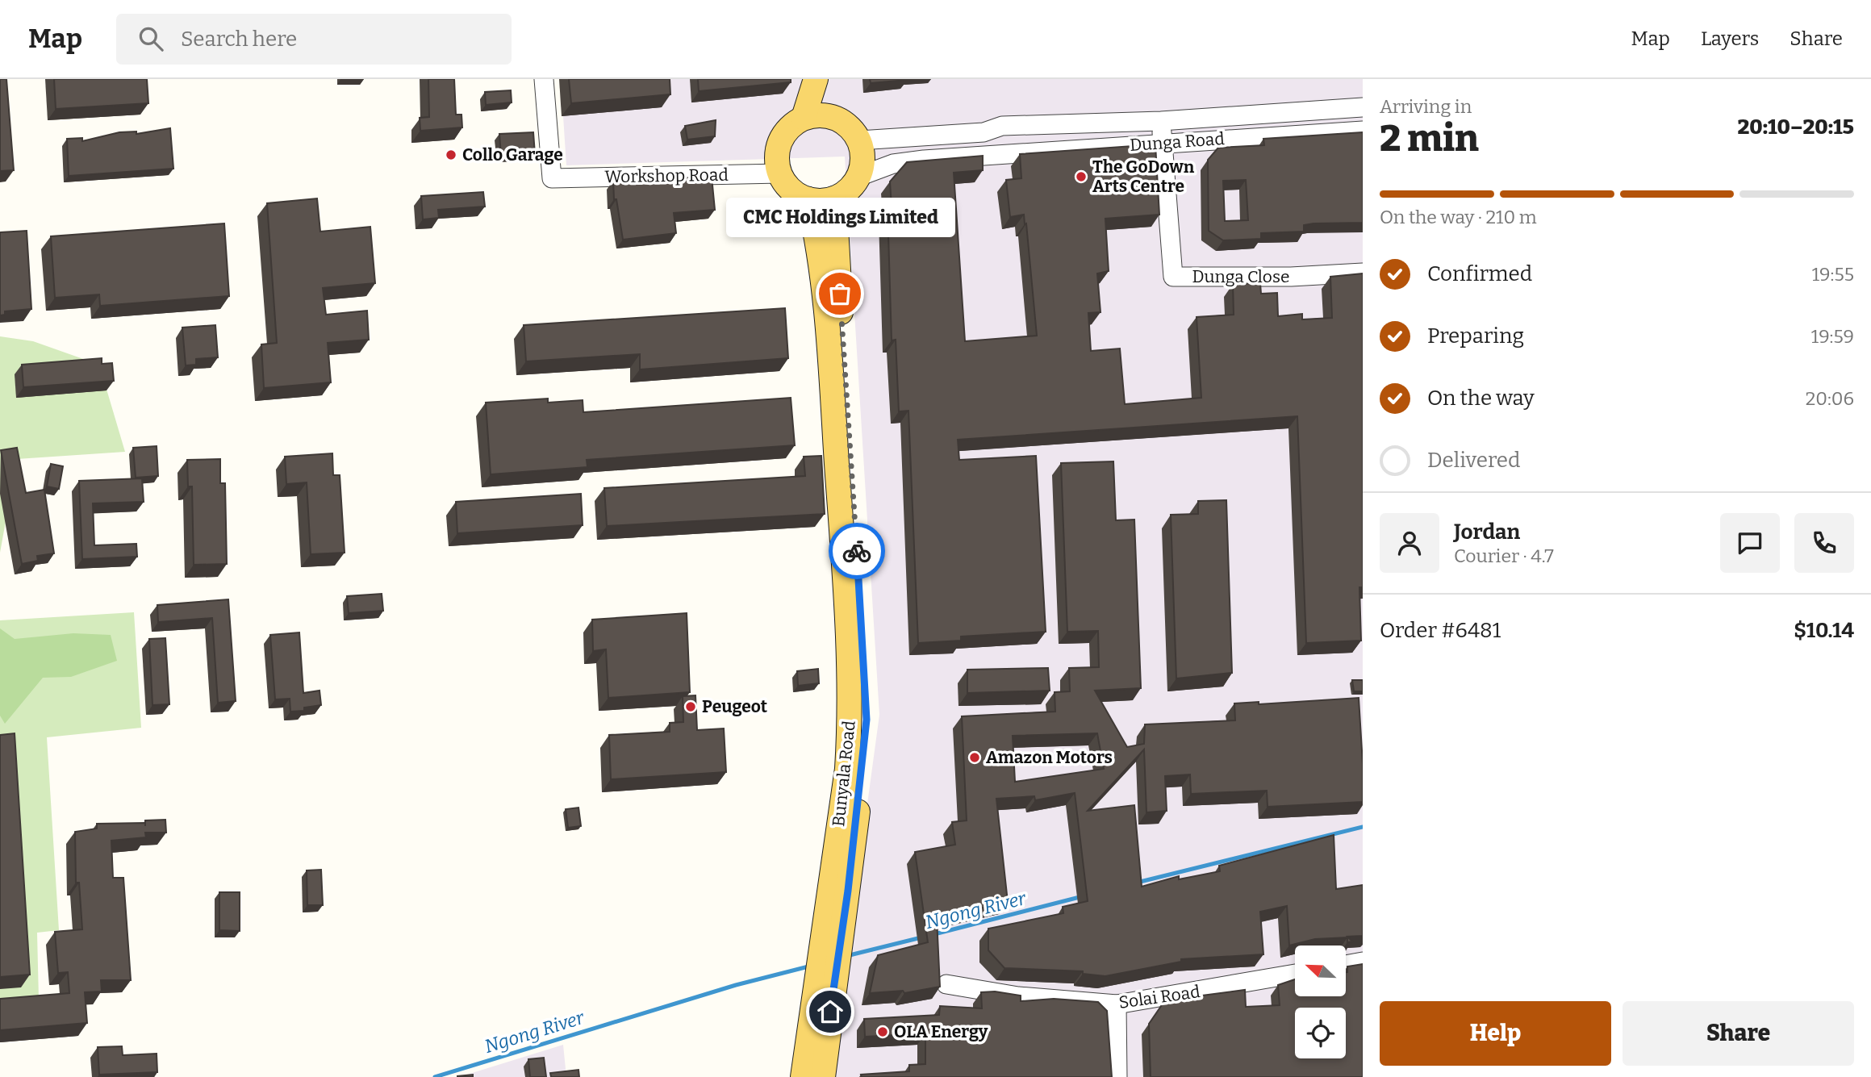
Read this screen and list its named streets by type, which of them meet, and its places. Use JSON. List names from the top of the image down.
{
  "streets": {
    "main road": ["Bunyala Road"],
    "street": [
      "Dunga Road",
      "Workshop Road",
      "Dunga Close",
      "Solai Road"
    ]
  },
  "crossings": [
    ["Dunga Road", "Workshop Road"],
    ["Dunga Road", "Dunga Close"],
    ["Dunga Road", "Bunyala Road"],
    ["Workshop Road", "Bunyala Road"]
  ],
  "water": ["Ngong River"],
  "places": [
    "Collo Garage",
    "The GoDown Arts Centre",
    "CMC Holdings Limited",
    "Peugeot",
    "Amazon Motors",
    "OLA Energy"
  ],
  "north": "top left",
  "page": {
    "header": "Map",
    "search": "Search here",
    "nav": ["Map", "Layers", "Share"],
    "heading": ["2 min", "Arriving in", "20:10–20:15"],
    "panel": [
      "Jordan",
      "Courier · 4.7",
      "Order #6481",
      "$10.14"
    ],
    "bar": "On the way · 210 m",
    "bubble": "CMC Holdings Limited",
    "list": [
      ["Confirmed", "19:55"],
      ["Preparing", "19:59"],
      ["On the way", "20:06"],
      "Delivered"
    ],
    "buttons": ["Help", "Share"]
  }
}
